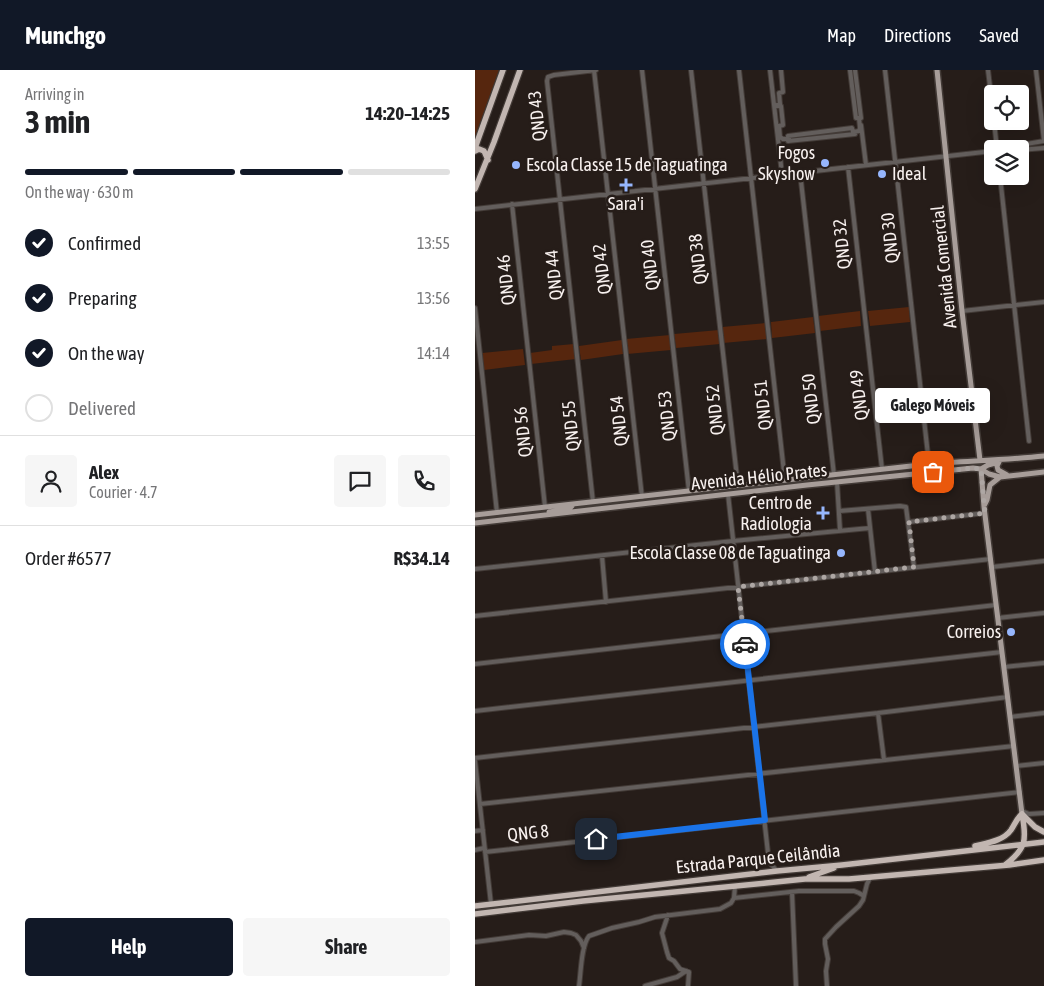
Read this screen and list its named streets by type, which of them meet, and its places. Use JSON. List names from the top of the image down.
{
  "streets": {
    "highway": ["Estrada Parque Ceilândia"],
    "main road": ["Avenida Comercial", "Avenida Hélio Prates"],
    "street": [
      "QND 43",
      "QND 30",
      "QND 32",
      "QND 38",
      "QND 40",
      "QND 42",
      "QND 44",
      "QND 46",
      "QND 49",
      "QND 50",
      "QND 51",
      "QND 52",
      "QND 53",
      "QND 54",
      "QND 55",
      "QND 56",
      "QNG 8"
    ]
  },
  "crossings": [
    ["QND 43", "QND 42"],
    ["QND 43", "QND 44"],
    ["QND 30", "Avenida Hélio Prates"],
    ["QND 32", "QND 49"],
    ["QND 38", "QND 52"],
    ["QND 40", "QND 53"],
    ["Avenida Comercial", "Avenida Hélio Prates"],
    ["QND 42", "QND 54"],
    ["QND 44", "QND 55"],
    ["QND 46", "QND 56"],
    ["QND 49", "Avenida Hélio Prates"],
    ["QND 50", "Avenida Hélio Prates"],
    ["QND 51", "Avenida Hélio Prates"],
    ["QND 52", "Avenida Hélio Prates"],
    ["QND 53", "Avenida Hélio Prates"],
    ["QND 54", "Avenida Hélio Prates"],
    ["QND 55", "Avenida Hélio Prates"],
    ["QND 56", "Avenida Hélio Prates"]
  ],
  "places": {
    "other": [
      "Fogos Skyshow",
      "Escola Classe 15 de Taguatinga",
      "Ideal",
      "Galego Móveis",
      "Escola Classe 08 de Taguatinga",
      "Correios"
    ],
    "health": ["Sara'i", "Centro de Radiologia"]
  },
  "page": {
    "header": "Munchgo",
    "nav": ["Map", "Directions", "Saved"],
    "heading": ["3 min", "Arriving in", "14:20–14:25"],
    "panel": [
      "Alex",
      "Courier · 4.7",
      "Order #6577",
      "R$34.14"
    ],
    "bar": "On the way · 630 m",
    "list": [
      ["Confirmed", "13:55"],
      ["Preparing", "13:56"],
      ["On the way", "14:14"],
      "Delivered"
    ],
    "bubble": "Galego Móveis",
    "buttons": ["Help", "Share"]
  }
}
